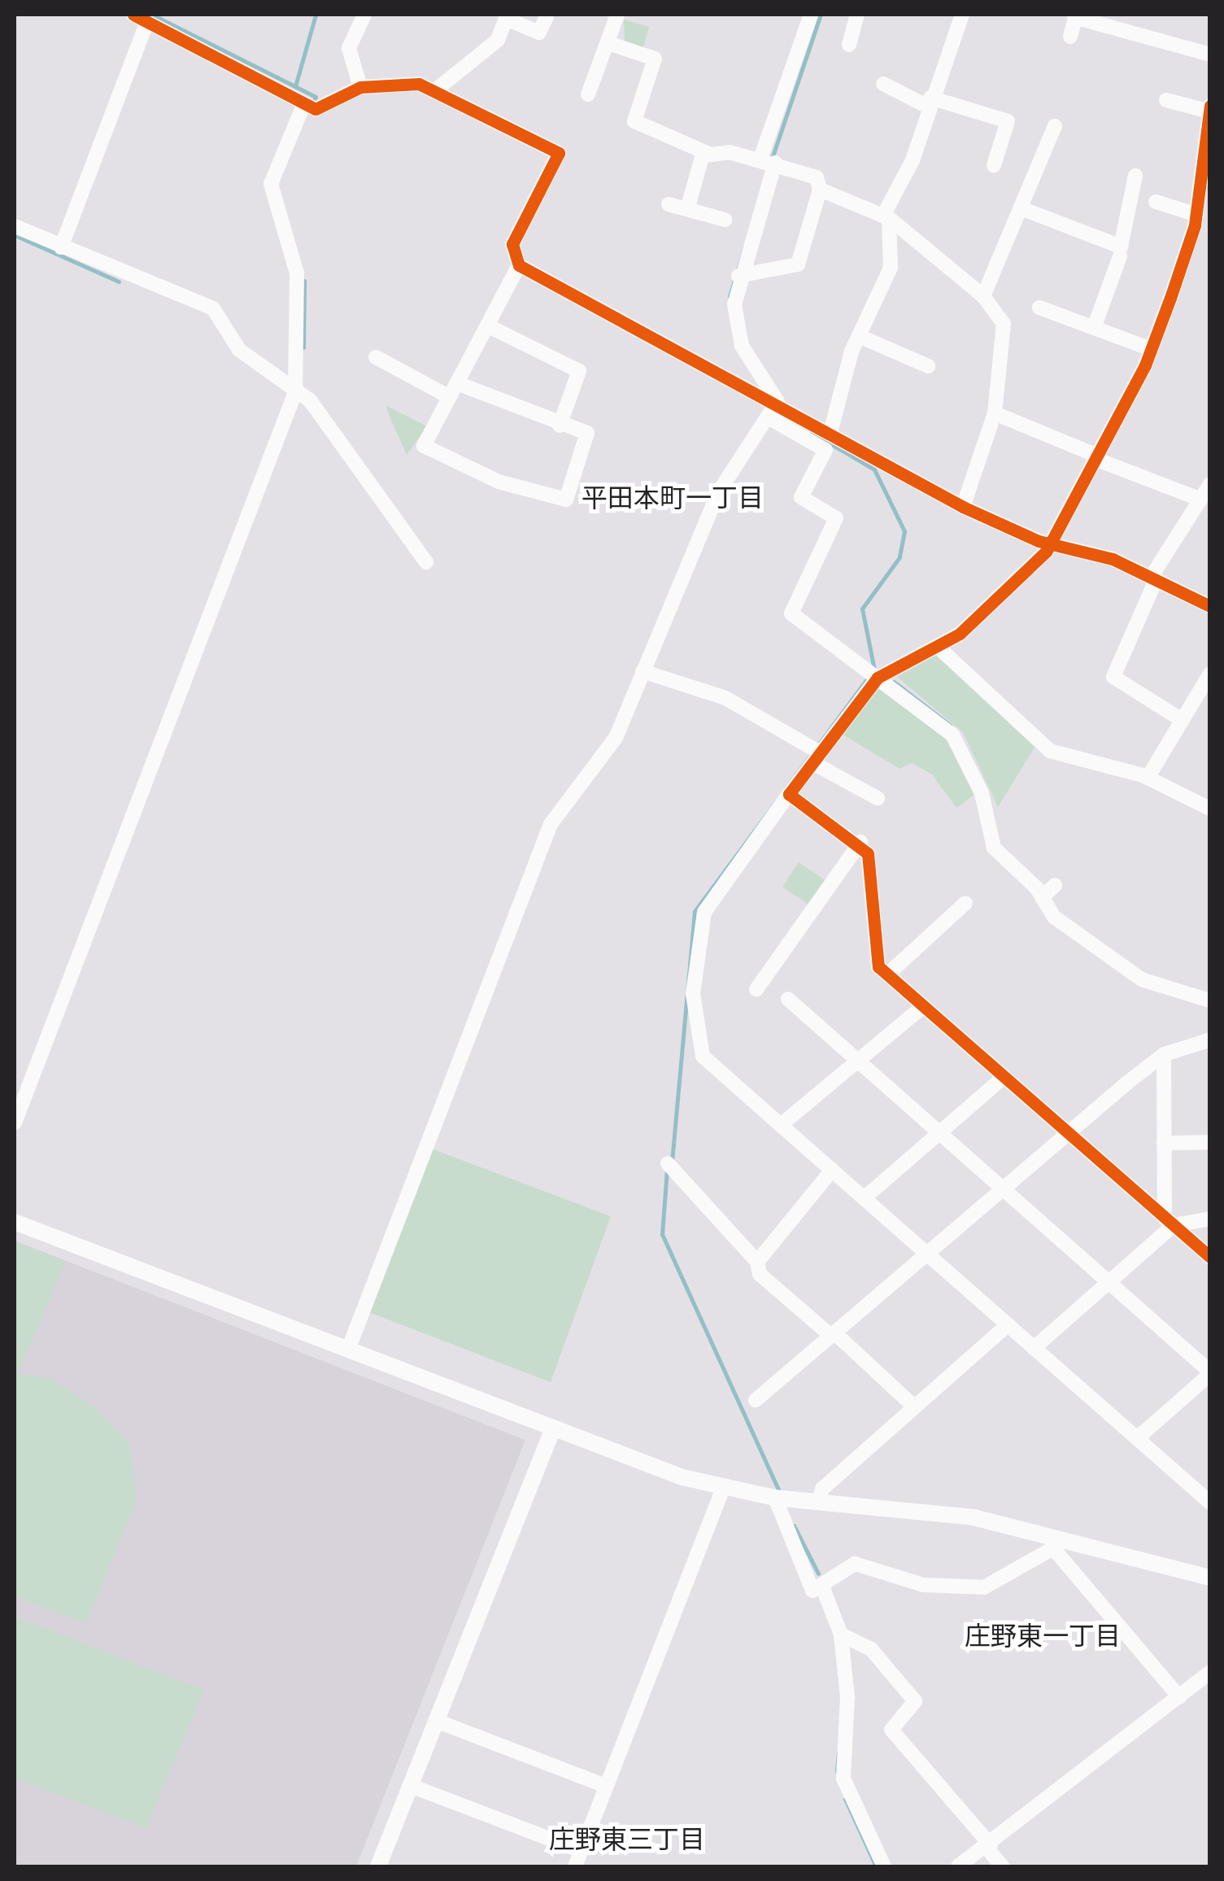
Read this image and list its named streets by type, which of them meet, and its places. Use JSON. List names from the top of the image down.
{
  "districts": ["平田本町一丁目", "庄野東一丁目", "庄野東三丁目"]
}
